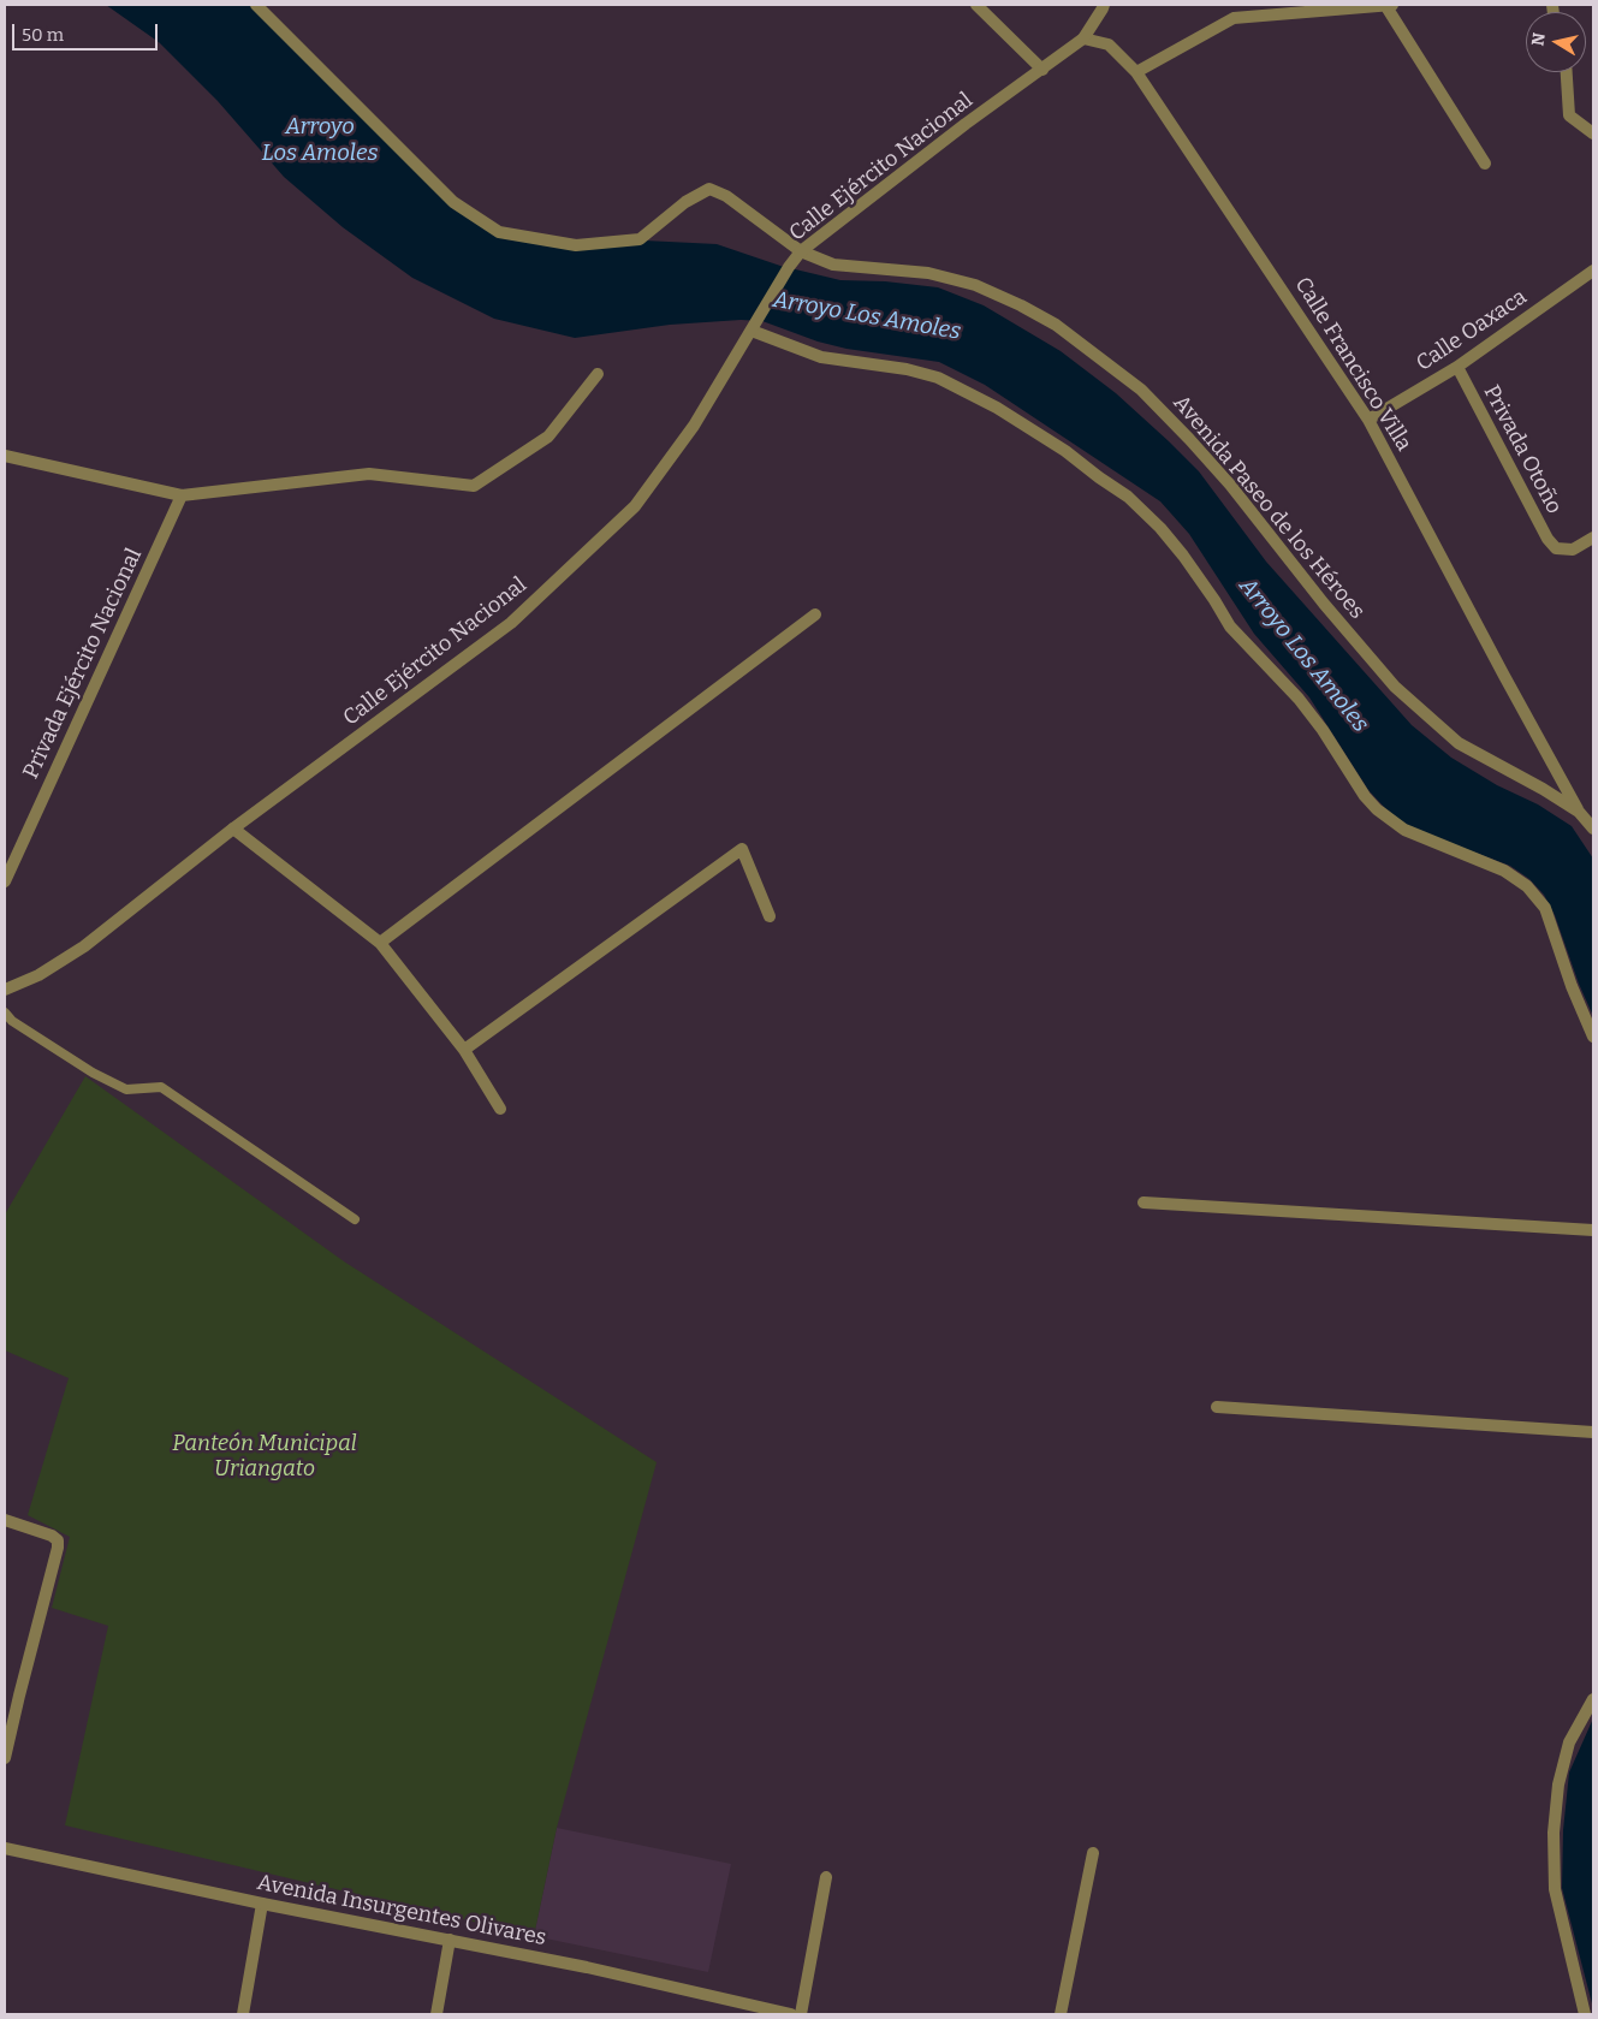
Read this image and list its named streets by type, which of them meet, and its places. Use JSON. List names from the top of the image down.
{
  "streets": {
    "street": [
      "Calle Ejército Nacional",
      "Calle Oaxaca",
      "Calle Francisco Villa",
      "Privada Otoño",
      "Avenida Paseo de los Héroes",
      "Privada Ejército Nacional",
      "Avenida Insurgentes Olivares"
    ]
  },
  "crossings": [
    ["Calle Ejército Nacional", "Calle Francisco Villa"],
    ["Calle Ejército Nacional", "Avenida Paseo de los Héroes"],
    ["Calle Oaxaca", "Calle Francisco Villa"],
    ["Calle Oaxaca", "Privada Otoño"],
    ["Calle Francisco Villa", "Avenida Paseo de los Héroes"]
  ],
  "water": ["Arroyo Los Amoles"],
  "parks": ["Panteón Municipal Uriangato"],
  "scale_bar": "50 m",
  "north": "left"
}
